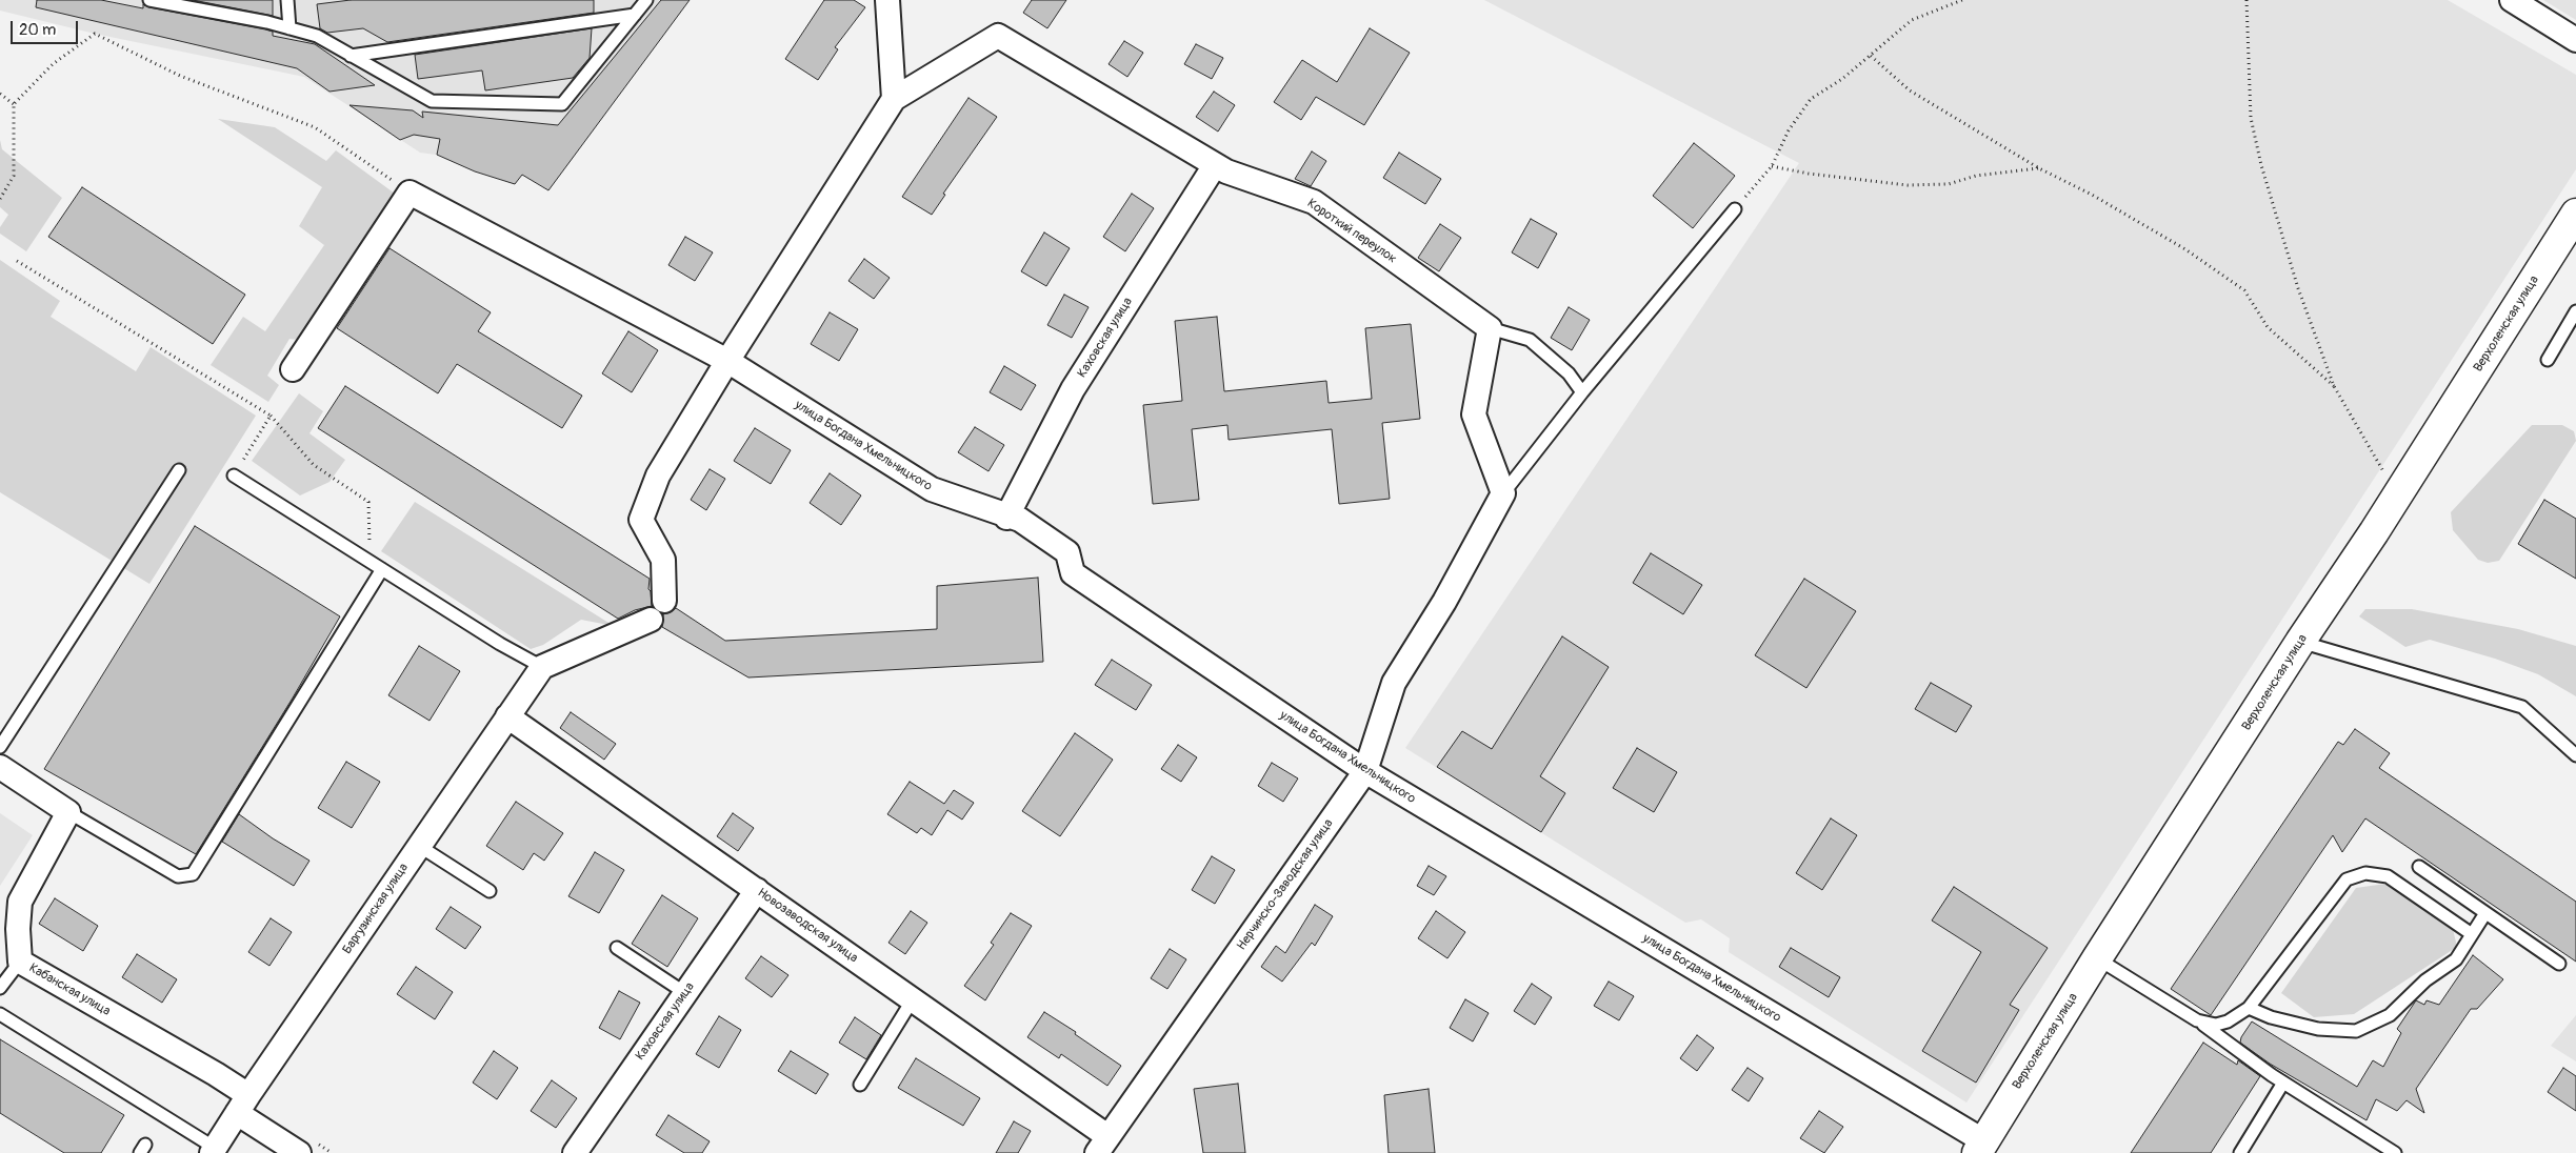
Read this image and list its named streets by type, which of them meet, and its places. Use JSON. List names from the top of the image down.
{
  "streets": {
    "main road": ["Верхоленская улица"],
    "street": [
      "Короткий переулок",
      "Каховская улица",
      "улица Богдана Хмельницкого",
      "Нерчинско-Заводская улица",
      "Баргузинская улица",
      "Новозаводская улица",
      "Кабанская улица"
    ]
  },
  "crossings": [
    ["Короткий переулок", "Каховская улица"],
    ["Верхоленская улица", "улица Богдана Хмельницкого"],
    ["Каховская улица", "улица Богдана Хмельницкого"],
    ["Каховская улица", "Новозаводская улица"],
    ["улица Богдана Хмельницкого", "Нерчинско-Заводская улица"],
    ["Нерчинско-Заводская улица", "Новозаводская улица"],
    ["Баргузинская улица", "Новозаводская улица"],
    ["Баргузинская улица", "Кабанская улица"]
  ],
  "scale_bar": "20 m"
}
